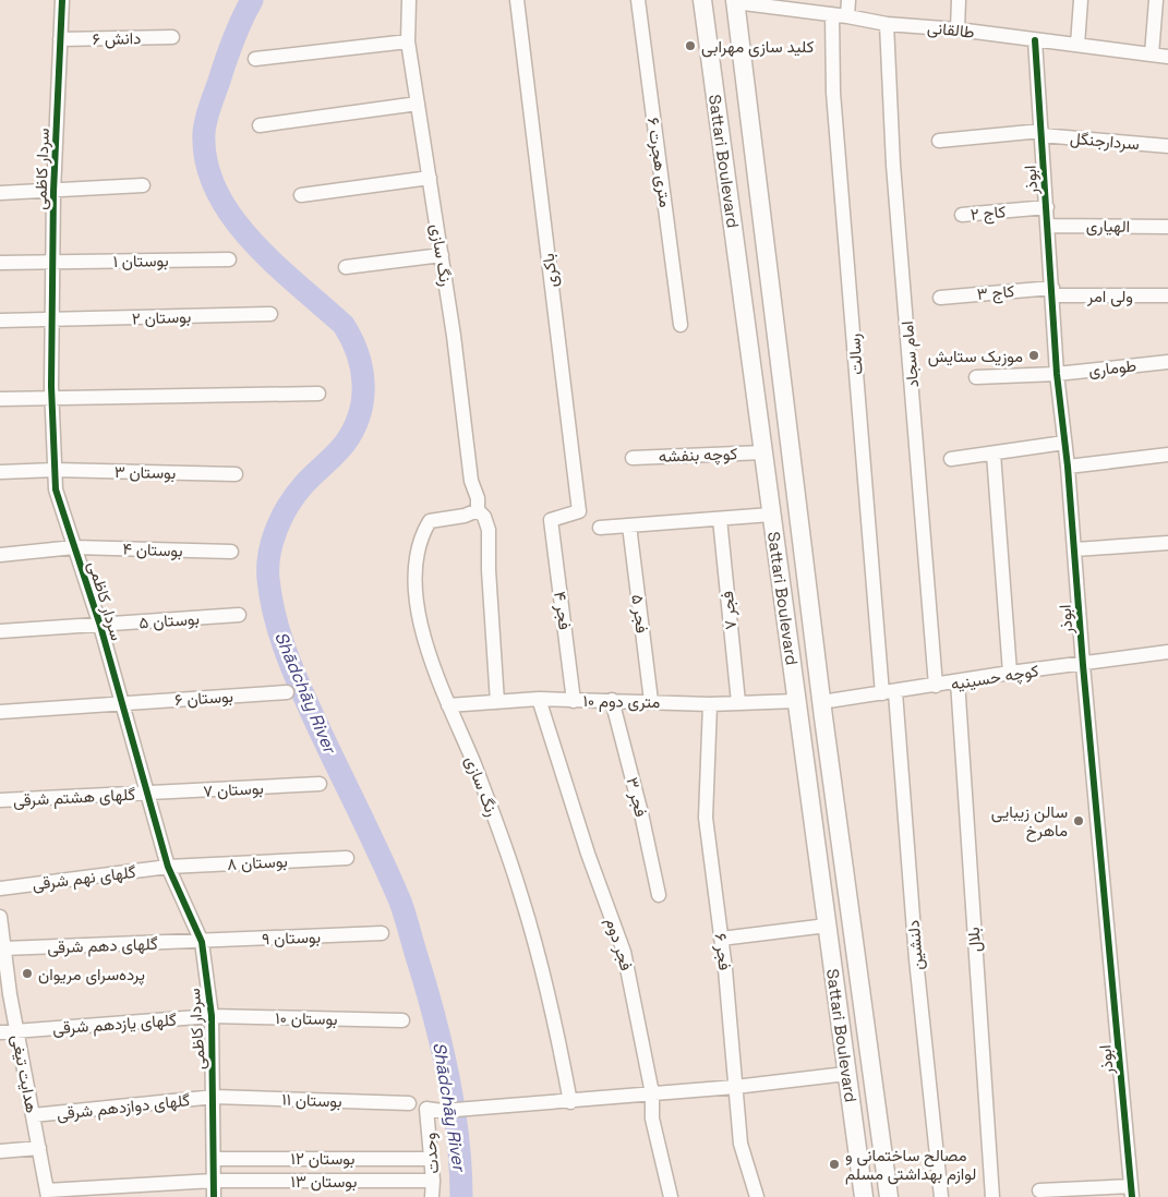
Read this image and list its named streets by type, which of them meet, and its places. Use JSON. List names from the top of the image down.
{
  "streets": {
    "main road": ["Sattari Boulevard"],
    "street": [
      "طالقانی",
      "دانش ۶",
      "سردارجنگل",
      "۶ متری هجرت",
      "سردار کاظمی",
      "ابوذر",
      "کاج ۲",
      "الهیاری",
      "رنگ سازی",
      "بوستان ۱",
      "باکری",
      "کاج ۳",
      "ولی امر",
      "بوستان ۲",
      "رسالت",
      "امام سجاد",
      "طوماری",
      "کوچه بنفشه",
      "بوستان ۳",
      "بوستان ۴",
      "فجر ۴",
      "فجر ۷",
      "فجر ۵",
      "بوستان ۵",
      "کوچه حسینیه",
      "بوستان ۶",
      "۱۰ متری دوم",
      "بوستان ۷",
      "گلهای هشتم شرقی",
      "فجر ۳",
      "بوستان ۸",
      "گلهای نهم شرقی",
      "بوستان ۹",
      "بلال",
      "فجر دوم",
      "گلهای دهم شرقی",
      "دلنشین",
      "فجر ۶",
      "بوستان ۱۰",
      "گلهای یازدهم شرقی",
      "هدایت تیغی",
      "بوستان ۱۱",
      "گلهای دوازدهم شرقی",
      "وحدت",
      "بوستان ۱۲",
      "بوستان ۱۳"
    ]
  },
  "crossings": [
    ["طالقانی", "Sattari Boulevard"],
    ["طالقانی", "ابوذر"],
    ["طالقانی", "رسالت"],
    ["طالقانی", "امام سجاد"],
    ["دانش ۶", "سردار کاظمی"],
    ["سردارجنگل", "ابوذر"],
    ["Sattari Boulevard", "کوچه بنفشه"],
    ["Sattari Boulevard", "کوچه حسینیه"],
    ["Sattari Boulevard", "۱۰ متری دوم"],
    ["سردار کاظمی", "بوستان ۱"],
    ["سردار کاظمی", "بوستان ۲"],
    ["سردار کاظمی", "بوستان ۳"],
    ["سردار کاظمی", "بوستان ۴"],
    ["سردار کاظمی", "بوستان ۵"],
    ["سردار کاظمی", "بوستان ۶"],
    ["سردار کاظمی", "بوستان ۷"],
    ["سردار کاظمی", "گلهای هشتم شرقی"],
    ["سردار کاظمی", "بوستان ۸"],
    ["سردار کاظمی", "گلهای نهم شرقی"],
    ["سردار کاظمی", "بوستان ۹"],
    ["سردار کاظمی", "گلهای دهم شرقی"],
    ["سردار کاظمی", "بوستان ۱۰"],
    ["سردار کاظمی", "گلهای یازدهم شرقی"],
    ["سردار کاظمی", "بوستان ۱۱"],
    ["سردار کاظمی", "گلهای دوازدهم شرقی"],
    ["سردار کاظمی", "بوستان ۱۲"],
    ["سردار کاظمی", "بوستان ۱۳"],
    ["ابوذر", "کاج ۲"],
    ["ابوذر", "الهیاری"],
    ["ابوذر", "کاج ۳"],
    ["ابوذر", "ولی امر"],
    ["ابوذر", "طوماری"],
    ["ابوذر", "کوچه حسینیه"],
    ["رنگ سازی", "۱۰ متری دوم"],
    ["رنگ سازی", "وحدت"],
    ["باکری", "فجر ۴"],
    ["کاج ۳", "ولی امر"],
    ["رسالت", "کوچه حسینیه"],
    ["رسالت", "دلنشین"],
    ["امام سجاد", "کوچه حسینیه"],
    ["فجر ۴", "۱۰ متری دوم"],
    ["فجر ۷", "۱۰ متری دوم"],
    ["فجر ۵", "۱۰ متری دوم"],
    ["کوچه حسینیه", "بلال"],
    ["کوچه حسینیه", "دلنشین"],
    ["۱۰ متری دوم", "فجر ۳"],
    ["۱۰ متری دوم", "فجر دوم"],
    ["۱۰ متری دوم", "فجر ۶"],
    ["بوستان ۷", "گلهای هشتم شرقی"],
    ["بوستان ۸", "گلهای نهم شرقی"],
    ["بوستان ۹", "گلهای دهم شرقی"],
    ["گلهای دهم شرقی", "هدایت تیغی"],
    ["بوستان ۱۰", "گلهای یازدهم شرقی"],
    ["گلهای یازدهم شرقی", "هدایت تیغی"],
    ["هدایت تیغی", "گلهای دوازدهم شرقی"],
    ["هدایت تیغی", "بوستان ۱۳"],
    ["بوستان ۱۱", "گلهای دوازدهم شرقی"],
    ["وحدت", "بوستان ۱۲"],
    ["وحدت", "بوستان ۱۳"]
  ],
  "water": ["Shādchāy River"],
  "places": [
    "کلید سازی مهرابی",
    "موزیک ستایش",
    "سالن زیبایی ماهرخ",
    "پرده‌سرای مریوان",
    "مصالح ساختمانی و لوازم بهداشتی مسلم"
  ]
}
